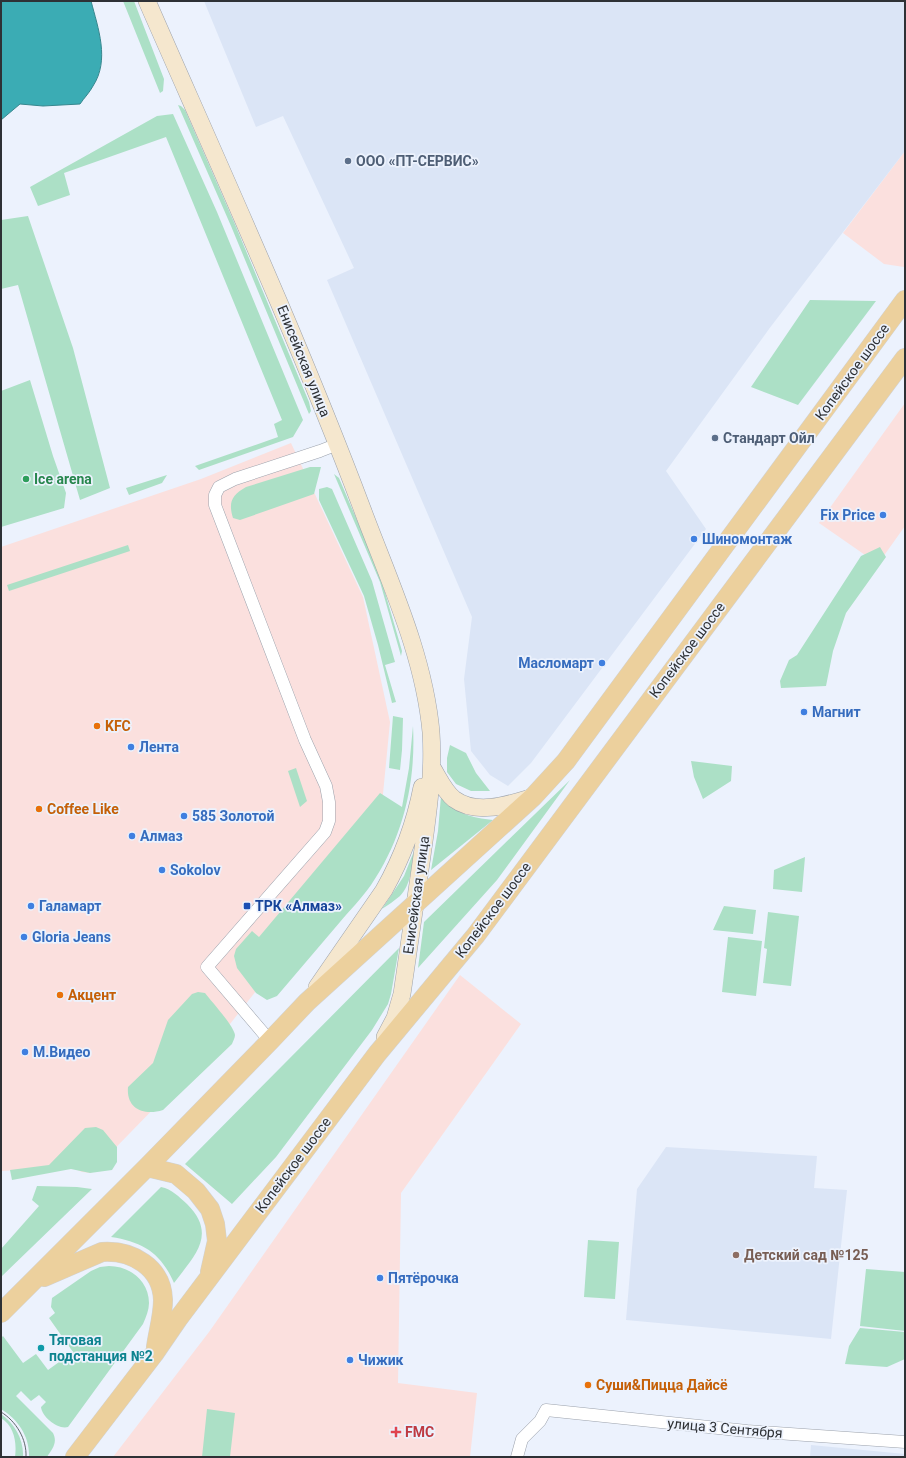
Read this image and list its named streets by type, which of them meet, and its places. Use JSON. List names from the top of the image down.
{
  "streets": {
    "main road": ["Копейское шоссе"],
    "street": ["Енисейская улица", "улица 3 Сентября"]
  },
  "crossings": [
    ["Енисейская улица", "Копейское шоссе"]
  ],
  "places": {
    "other": [
      "ООО «ПТ-СЕРВИС»",
      "Стандарт Ойл",
      "Ice arena",
      "Fix Price",
      "Шиномонтаж",
      "Масломарт",
      "Магнит",
      "KFC",
      "Лента",
      "Coffee Like",
      "585 Золотой",
      "Алмаз",
      "Sokolov",
      "Галамарт",
      "Gloria Jeans",
      "Акцент",
      "М.Видео",
      "Детский сад №125",
      "Пятёрочка",
      "Тяговая подстанция №2",
      "Чижик",
      "Суши&Пицца Дайсё"
    ],
    "transit": ["ТРК «Алмаз»"],
    "health": ["FMC"]
  }
}
